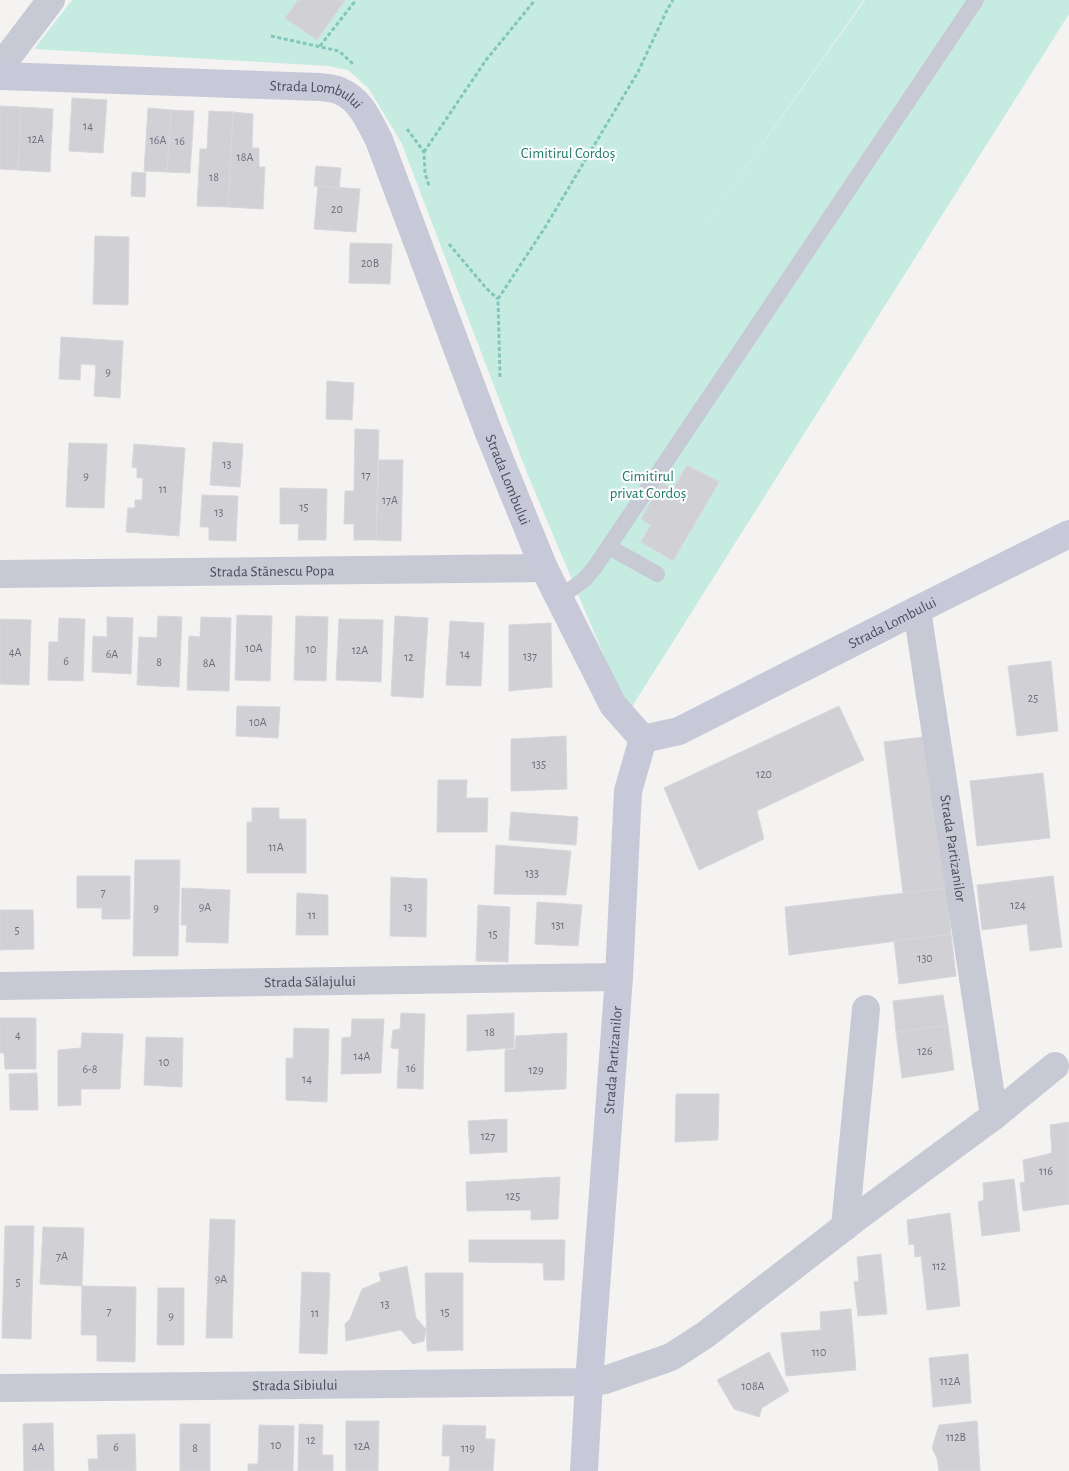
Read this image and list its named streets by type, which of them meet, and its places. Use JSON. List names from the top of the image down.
{
  "streets": {
    "street": [
      "Strada Lombului",
      "Strada Stănescu Popa",
      "Strada Partizanilor",
      "Strada Sălajului",
      "Strada Sibiului"
    ]
  },
  "crossings": [
    ["Strada Lombului", "Strada Stănescu Popa"],
    ["Strada Lombului", "Strada Partizanilor"],
    ["Strada Partizanilor", "Strada Sălajului"],
    ["Strada Partizanilor", "Strada Sibiului"]
  ],
  "parks": ["Cimitirul Cordoș", "Cimitirul privat Cordoș"],
  "house_numbers": [
    "14",
    "12A",
    "16A",
    "16",
    "18A",
    "18",
    "20",
    "20B",
    "9",
    "13",
    "17",
    "9",
    "11",
    "17A",
    "15",
    "13",
    "10A",
    "10",
    "12A",
    "4A",
    "6A",
    "14",
    "137",
    "12",
    "6",
    "8",
    "8A",
    "25",
    "10A",
    "135",
    "120",
    "11A",
    "133",
    "7",
    "124",
    "9A",
    "13",
    "9",
    "11",
    "131",
    "5",
    "15",
    "130",
    "18",
    "4",
    "126",
    "14A",
    "10",
    "16",
    "6-8",
    "129",
    "14",
    "127",
    "116",
    "125",
    "7A",
    "112",
    "9A",
    "5",
    "13",
    "7",
    "15",
    "11",
    "9",
    "110",
    "112A",
    "108A",
    "112B",
    "12",
    "10",
    "12A",
    "4A",
    "6",
    "8",
    "119"
  ]
}
